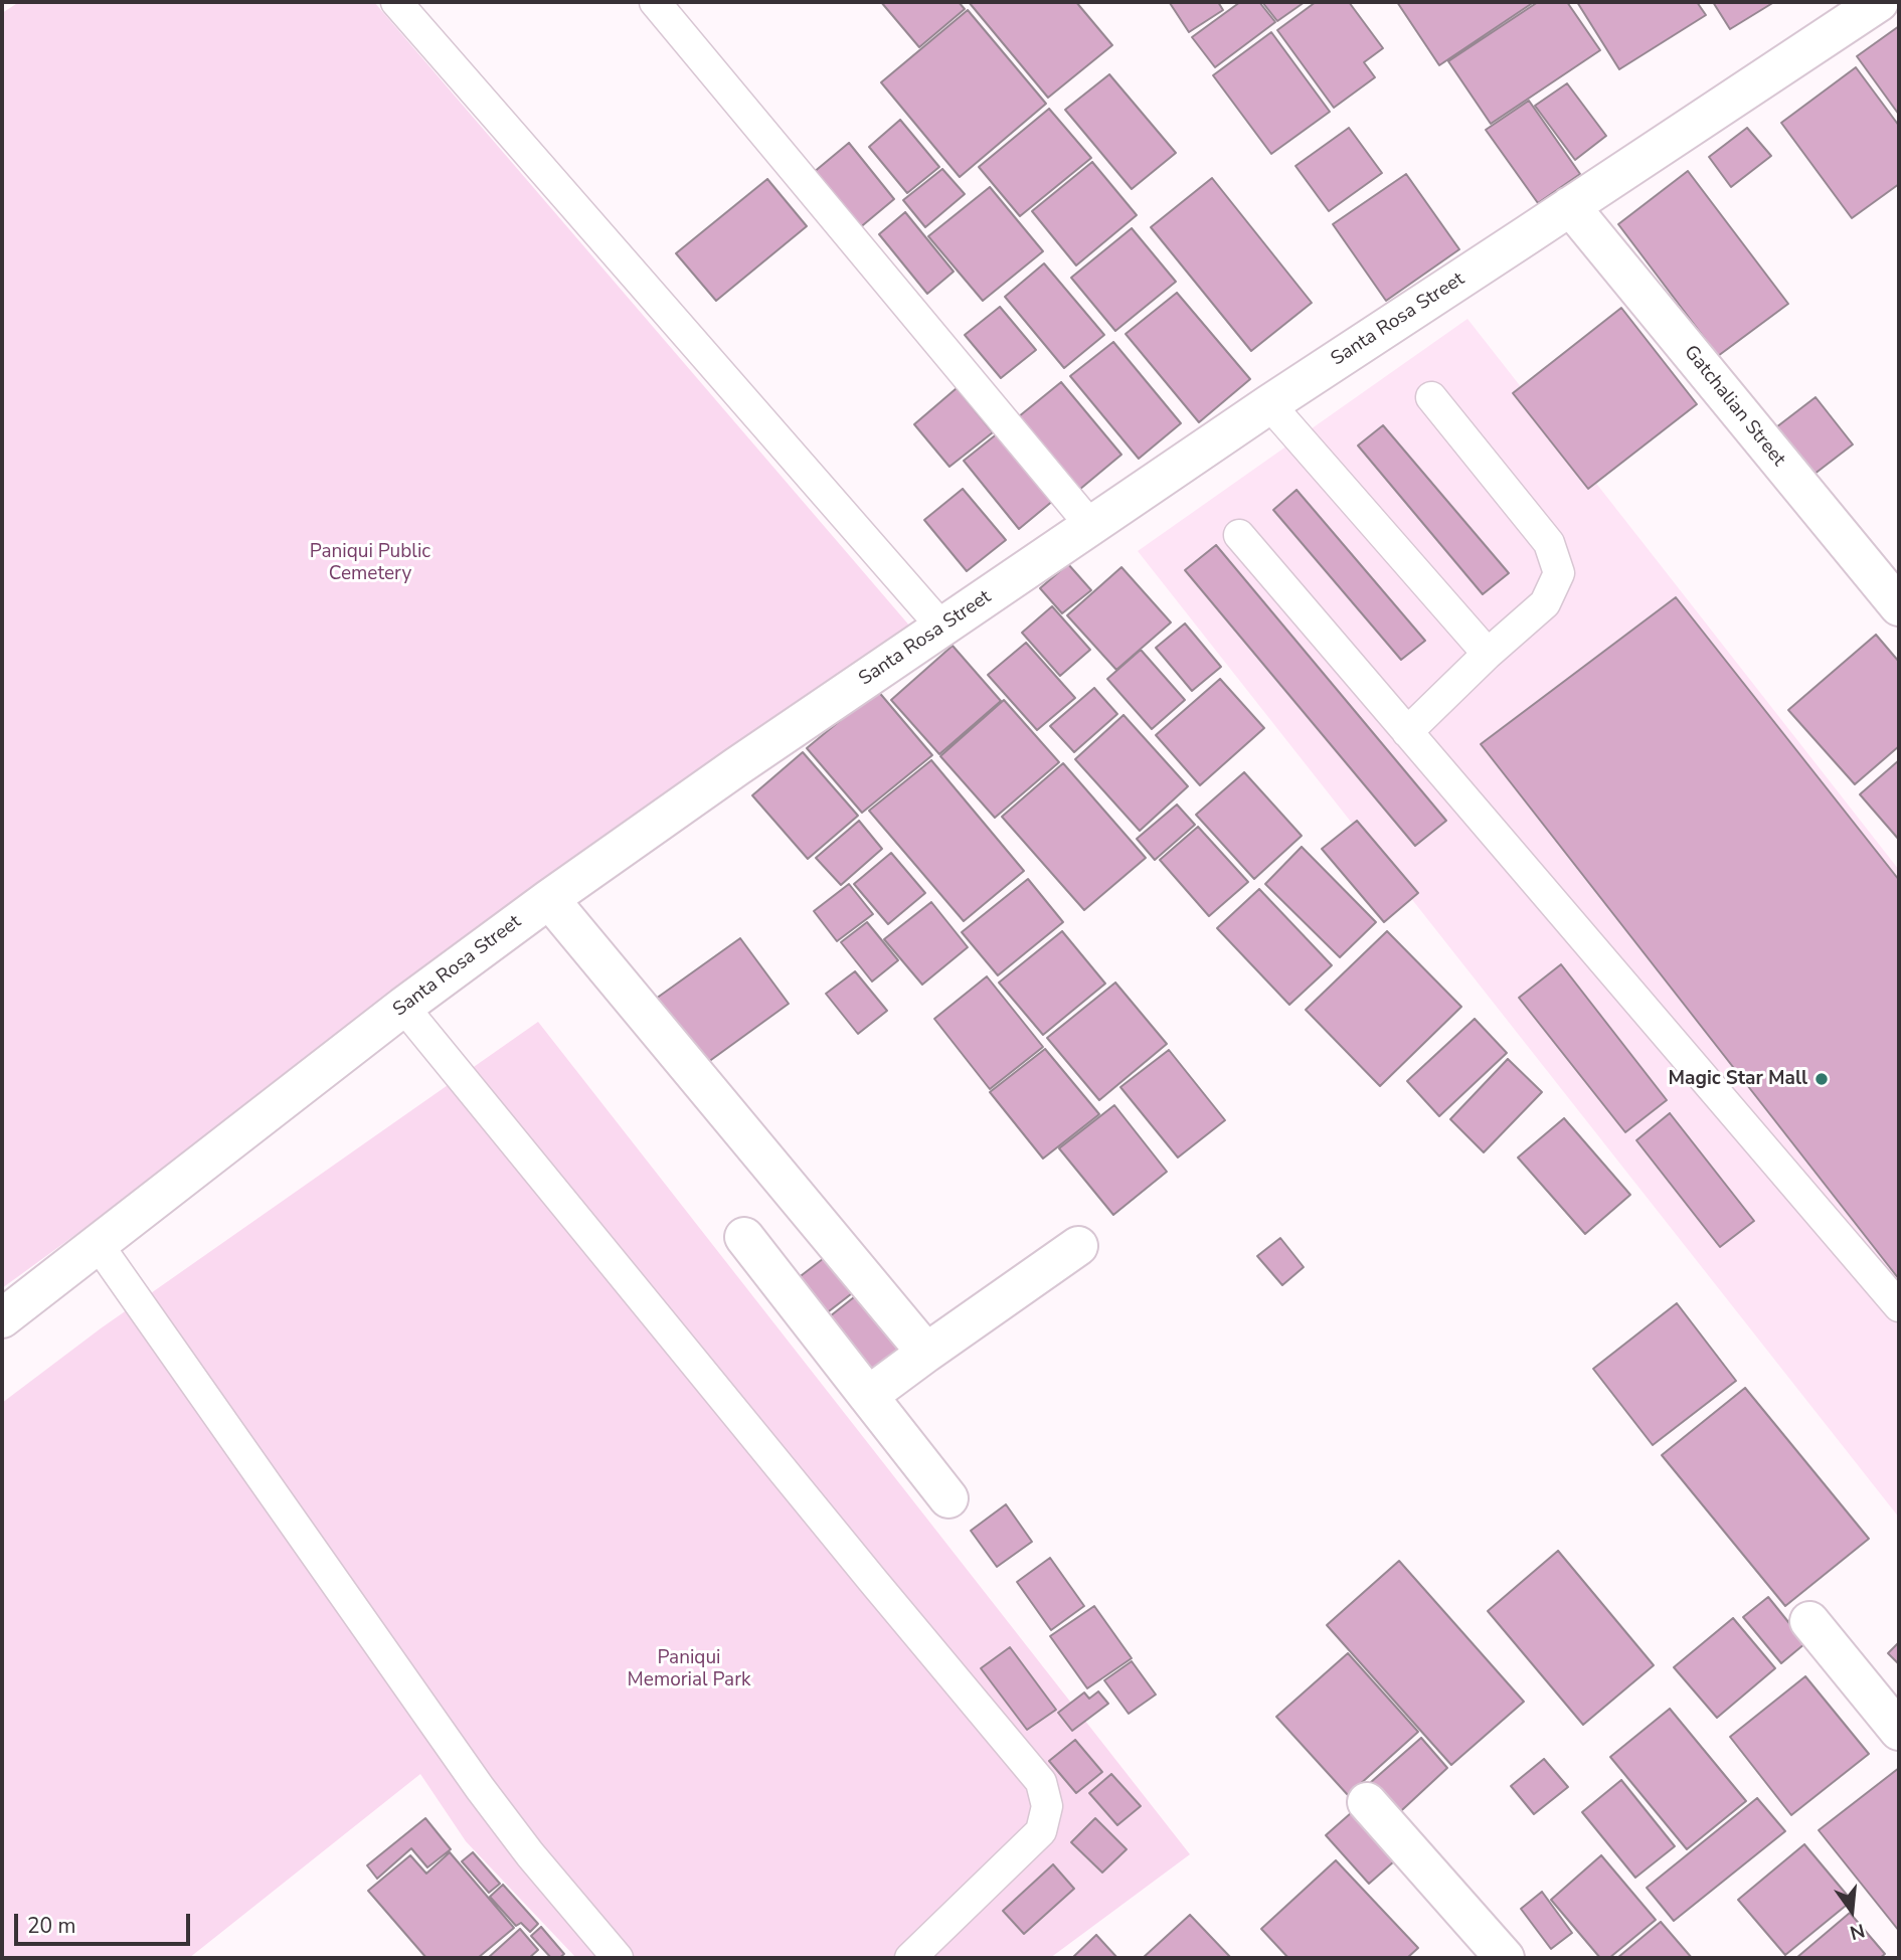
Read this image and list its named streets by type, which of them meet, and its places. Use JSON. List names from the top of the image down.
{
  "streets": {
    "street": ["Santa Rosa Street", "Gatchalian Street"]
  },
  "crossings": [
    ["Santa Rosa Street", "Gatchalian Street"]
  ],
  "parks": ["Paniqui Public Cemetery", "Paniqui Memorial Park"],
  "places": ["Magic Star Mall"],
  "scale_bar": "20 m",
  "north": "bottom"
}
